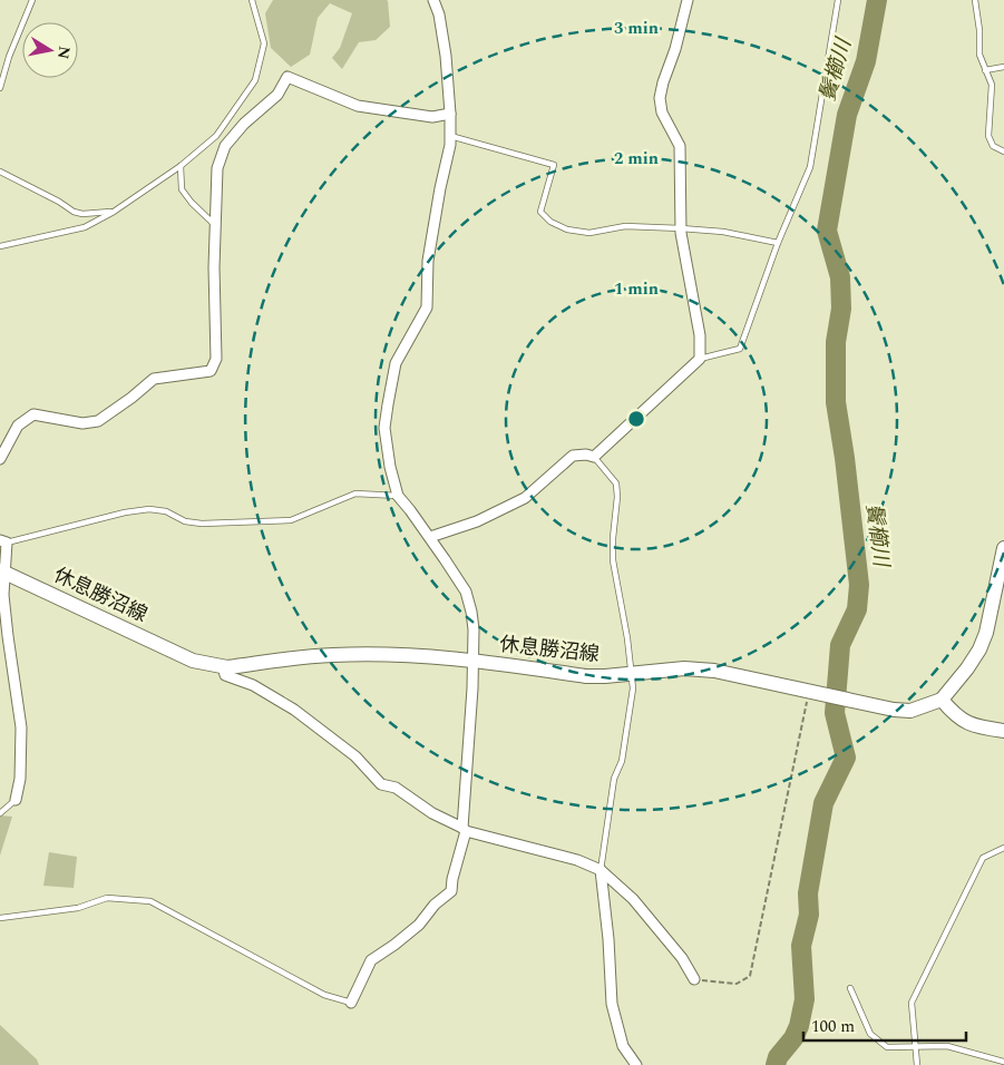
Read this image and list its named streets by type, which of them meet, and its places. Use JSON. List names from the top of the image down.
{
  "streets": {
    "main road": ["休息勝沼線"]
  },
  "water": ["鬢櫛川"],
  "scale_bar": "100 m",
  "north": "right",
  "rings": ["3 min", "2 min", "1 min"]
}
